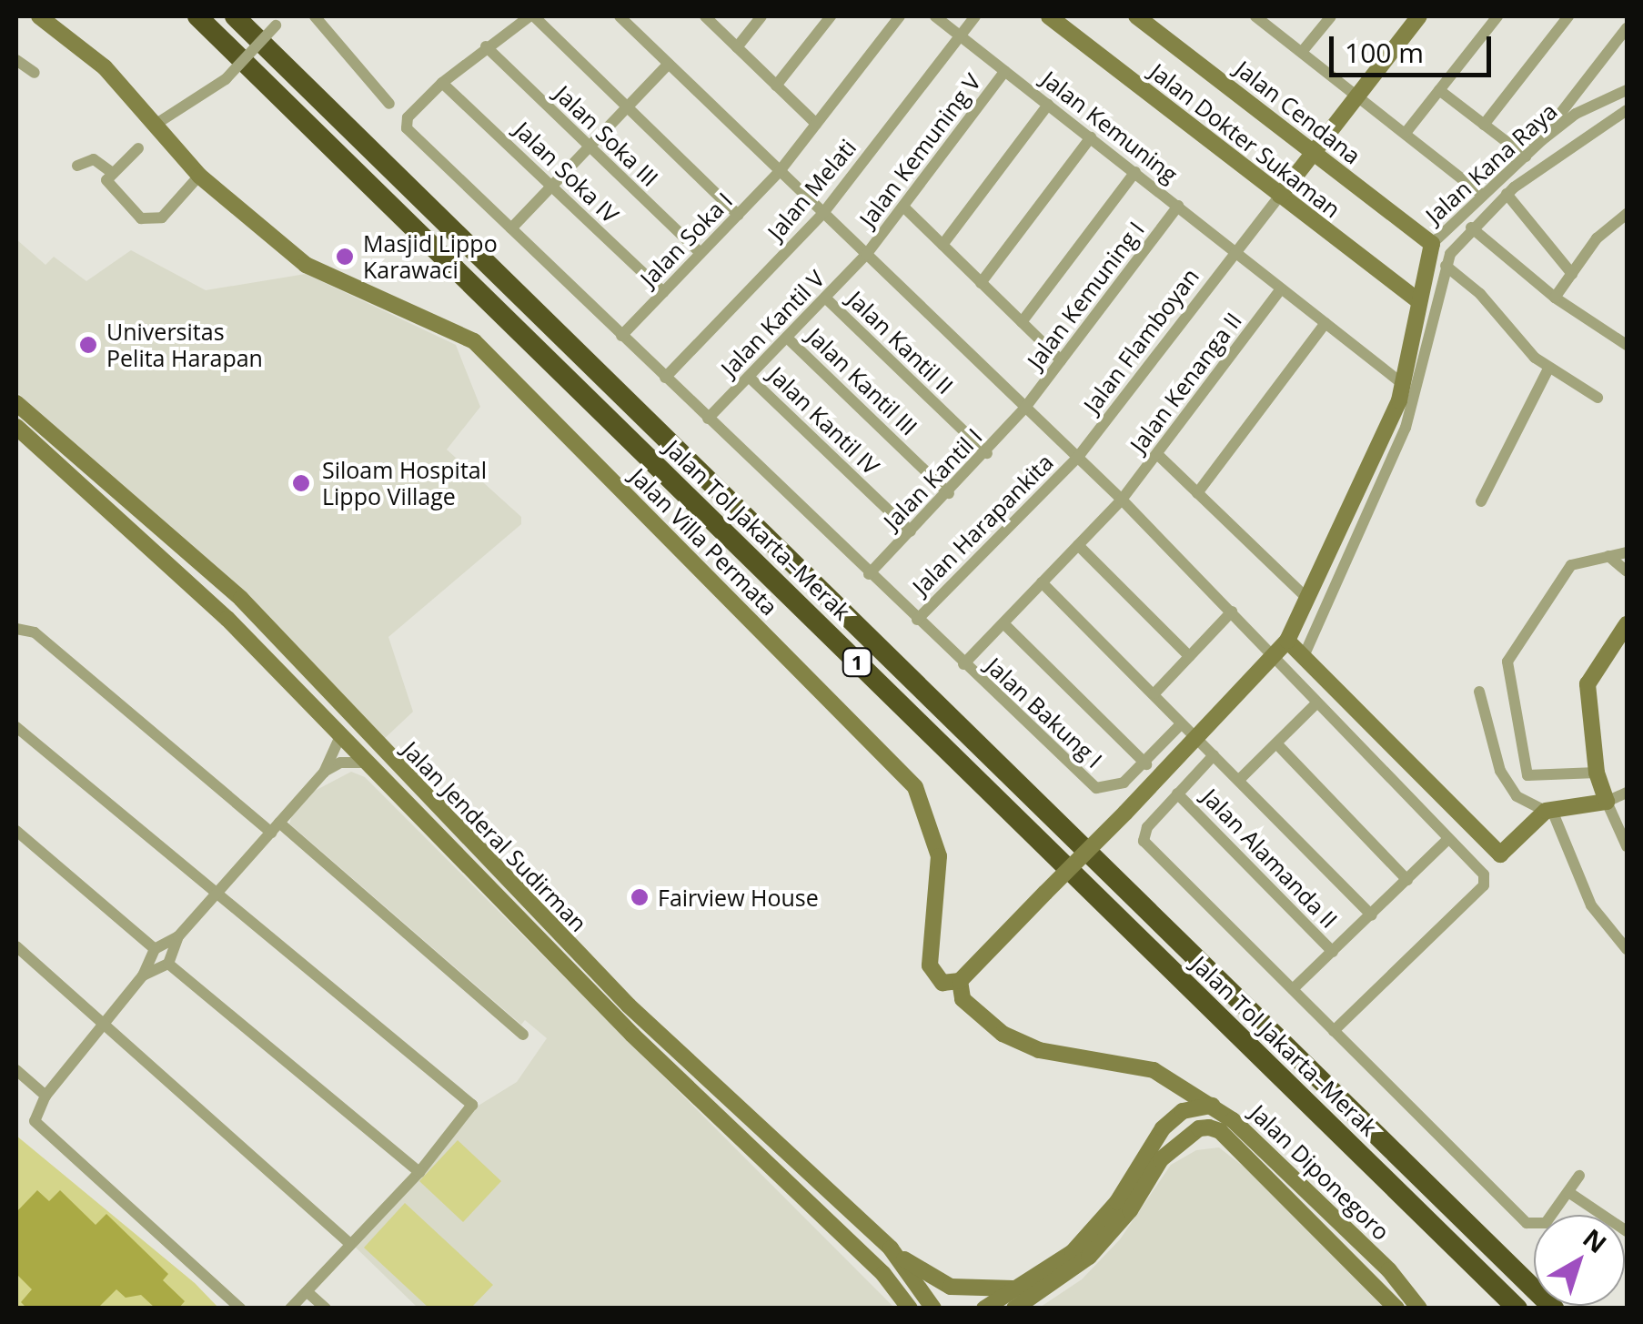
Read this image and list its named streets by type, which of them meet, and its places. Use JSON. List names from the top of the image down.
{
  "streets": {
    "highway": ["Jalan Tol Jakarta–Merak", "1"],
    "street": [
      "Jalan Cendana",
      "Jalan Kemuning",
      "Jalan Soka III",
      "Jalan Dokter Sukaman",
      "Jalan Kemuning V",
      "Jalan Kana Raya",
      "Jalan Soka IV",
      "Jalan Melati",
      "Jalan Soka I",
      "Jalan Kemuning I",
      "Jalan Kantil V",
      "Jalan Flamboyan",
      "Jalan Kantil II",
      "Jalan Kantil III",
      "Jalan Kenanga II",
      "Jalan Kantil IV",
      "Jalan Kantil I",
      "Jalan Harapankita",
      "Jalan Villa Permata",
      "Jalan Bakung I",
      "Jalan Jenderal Sudirman",
      "Jalan Alamanda II",
      "Jalan Diponegoro"
    ]
  },
  "crossings": [
    ["Jalan Cendana", "Jalan Kana Raya"],
    ["Jalan Kemuning", "Jalan Kemuning V"],
    ["Jalan Kemuning", "Jalan Melati"],
    ["Jalan Kemuning", "Jalan Kemuning I"],
    ["Jalan Kemuning", "Jalan Flamboyan"],
    ["Jalan Kemuning", "Jalan Kenanga II"],
    ["Jalan Soka III", "Jalan Soka I"],
    ["Jalan Dokter Sukaman", "Jalan Flamboyan"],
    ["Jalan Kemuning V", "Jalan Kantil V"],
    ["Jalan Soka IV", "Jalan Soka I"],
    ["Jalan Soka IV", "Jalan Bakung I"],
    ["Jalan Melati", "Jalan Bakung I"],
    ["Jalan Soka I", "Jalan Bakung I"],
    ["Jalan Kemuning I", "Jalan Kantil I"],
    ["Jalan Kantil V", "Jalan Kantil II"],
    ["Jalan Kantil V", "Jalan Kantil III"],
    ["Jalan Kantil V", "Jalan Kantil IV"],
    ["Jalan Kantil V", "Jalan Bakung I"],
    ["Jalan Flamboyan", "Jalan Harapankita"],
    ["Jalan Kantil II", "Jalan Kantil I"],
    ["Jalan Kantil III", "Jalan Kantil I"],
    ["Jalan Kenanga II", "Jalan Bakung I"],
    ["Jalan Kantil IV", "Jalan Kantil I"],
    ["Jalan Kantil I", "Jalan Bakung I"],
    ["Jalan Harapankita", "Jalan Bakung I"],
    ["Jalan Villa Permata", "Jalan Diponegoro"]
  ],
  "places": [
    "Masjid Lippo Karawaci",
    "Universitas Pelita Harapan",
    "Siloam Hospital Lippo Village",
    "Fairview House"
  ],
  "scale_bar": "100 m",
  "north": "top right"
}
